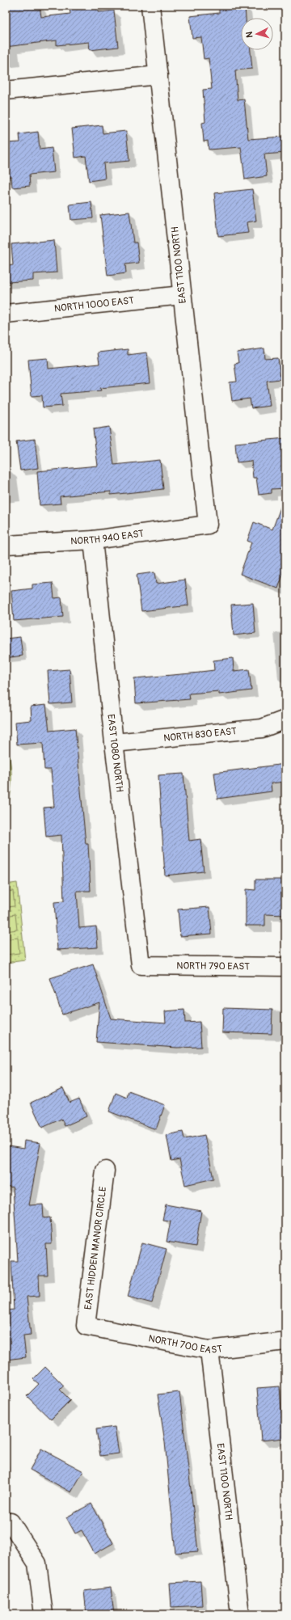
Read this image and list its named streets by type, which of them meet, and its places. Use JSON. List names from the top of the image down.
{
  "streets": {
    "street": [
      "EAST 1100 NORTH",
      "NORTH 1000 EAST",
      "NORTH 940 EAST",
      "NORTH 830 EAST",
      "EAST 1080 NORTH",
      "NORTH 790 EAST",
      "EAST HIDDEN MANOR CIRCLE",
      "NORTH 700 EAST"
    ]
  },
  "crossings": [
    ["EAST 1100 NORTH", "NORTH 1000 EAST"],
    ["EAST 1100 NORTH", "NORTH 940 EAST"],
    ["EAST 1100 NORTH", "NORTH 700 EAST"],
    ["NORTH 940 EAST", "EAST 1080 NORTH"],
    ["NORTH 830 EAST", "EAST 1080 NORTH"],
    ["EAST 1080 NORTH", "NORTH 790 EAST"],
    ["EAST HIDDEN MANOR CIRCLE", "NORTH 700 EAST"]
  ],
  "north": "left"
}
